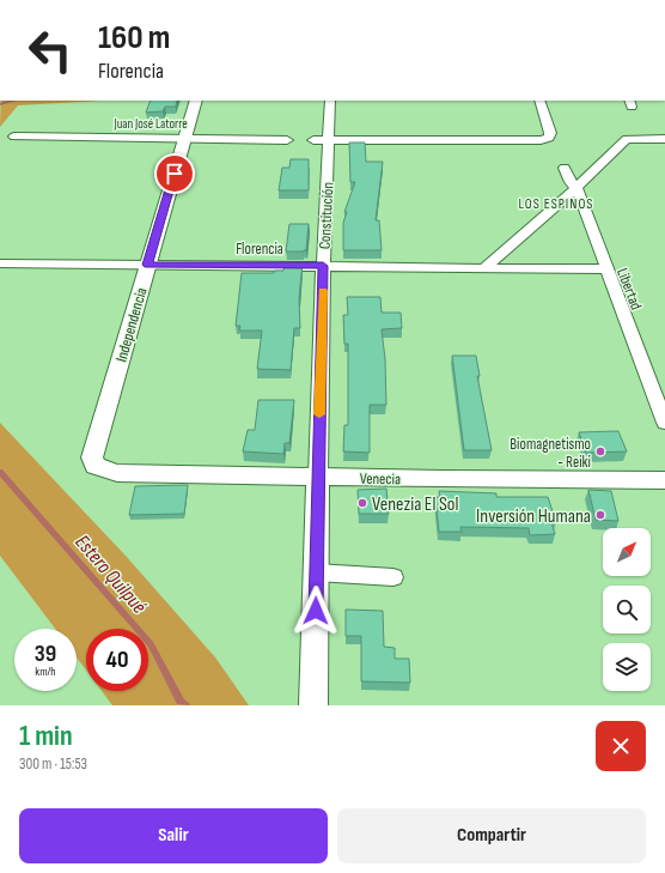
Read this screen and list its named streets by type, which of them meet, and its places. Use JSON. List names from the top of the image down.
{
  "streets": {
    "street": [
      "Juan José Latorre",
      "Constitución",
      "Florencia",
      "Libertad",
      "Independencia",
      "Venecia"
    ]
  },
  "crossings": [
    ["Juan José Latorre", "Independencia"],
    ["Constitución", "Florencia"],
    ["Constitución", "Venecia"],
    ["Florencia", "Libertad"],
    ["Florencia", "Independencia"],
    ["Independencia", "Venecia"]
  ],
  "districts": ["LOS ESPINOS"],
  "water": ["Estero Quilpué"],
  "places": ["Biomagnetismo - Reiki", "Venezia El Sol", "Inversión Humana"],
  "north": "top right",
  "page": {
    "turn": ["160 m", "Florencia"],
    "speed": "39 km/h",
    "limit": "40",
    "heading": ["1 min", "300 m · 15:53"],
    "buttons": ["Salir", "Compartir"]
  }
}
